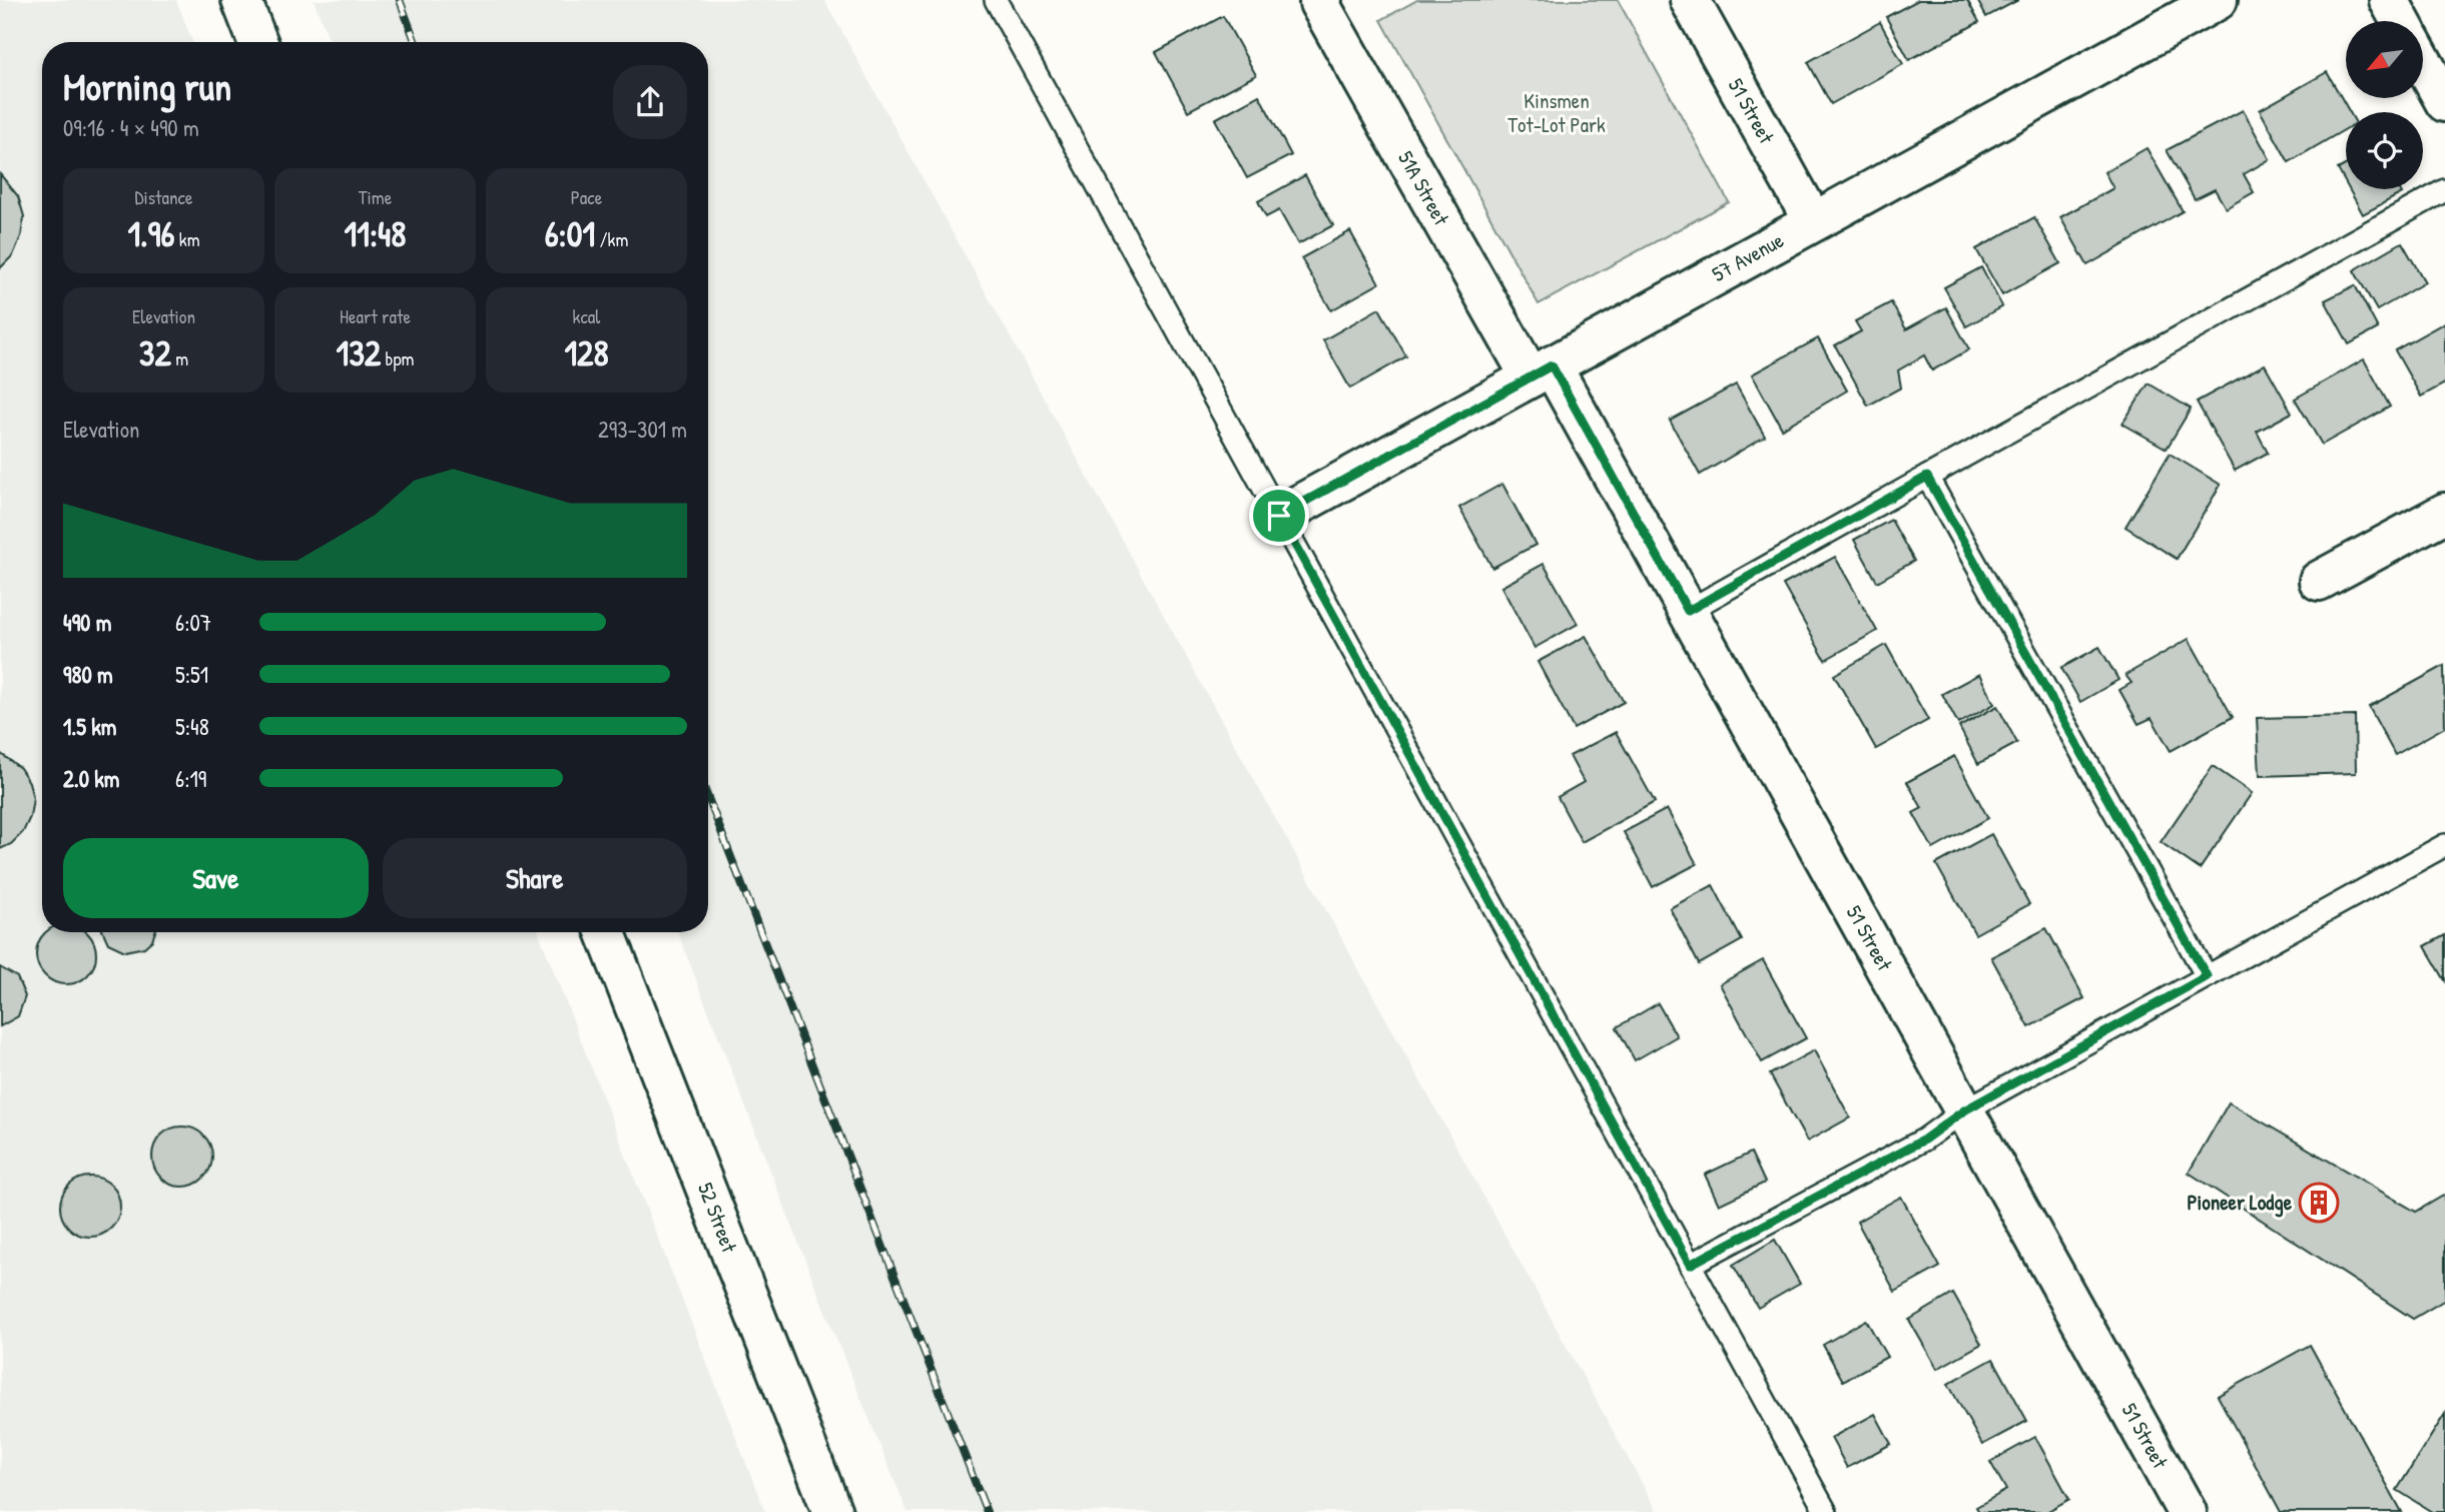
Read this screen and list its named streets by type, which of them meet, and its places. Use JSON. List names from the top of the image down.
{
  "streets": {
    "street": [
      "51 Street",
      "51A Street",
      "57 Avenue",
      "52 Street"
    ]
  },
  "crossings": [
    ["51 Street", "51A Street"],
    ["51 Street", "57 Avenue"],
    ["51A Street", "57 Avenue"]
  ],
  "parks": ["Kinsmen Tot-Lot Park"],
  "places": {
    "building": ["Pioneer Lodge"]
  },
  "north": "bottom left",
  "page": {
    "heading": ["Morning run", "09:16 · 4 × 490 m"],
    "stats": [
      ["Distance", "1.96 km"],
      ["Time", "11:48"],
      ["Pace", "6:01 /km"],
      ["Elevation", "32 m"],
      ["Heart rate", "132 bpm"],
      ["kcal", "128"]
    ],
    "chart": ["Elevation", "293–301 m"],
    "list": [
      {
        "name": "490 m",
        "note": "6:07"
      },
      {
        "name": "980 m",
        "note": "5:51"
      },
      {
        "name": "1.5 km",
        "note": "5:48"
      },
      {
        "name": "2.0 km",
        "note": "6:19"
      }
    ],
    "buttons": ["Save", "Share"]
  }
}
